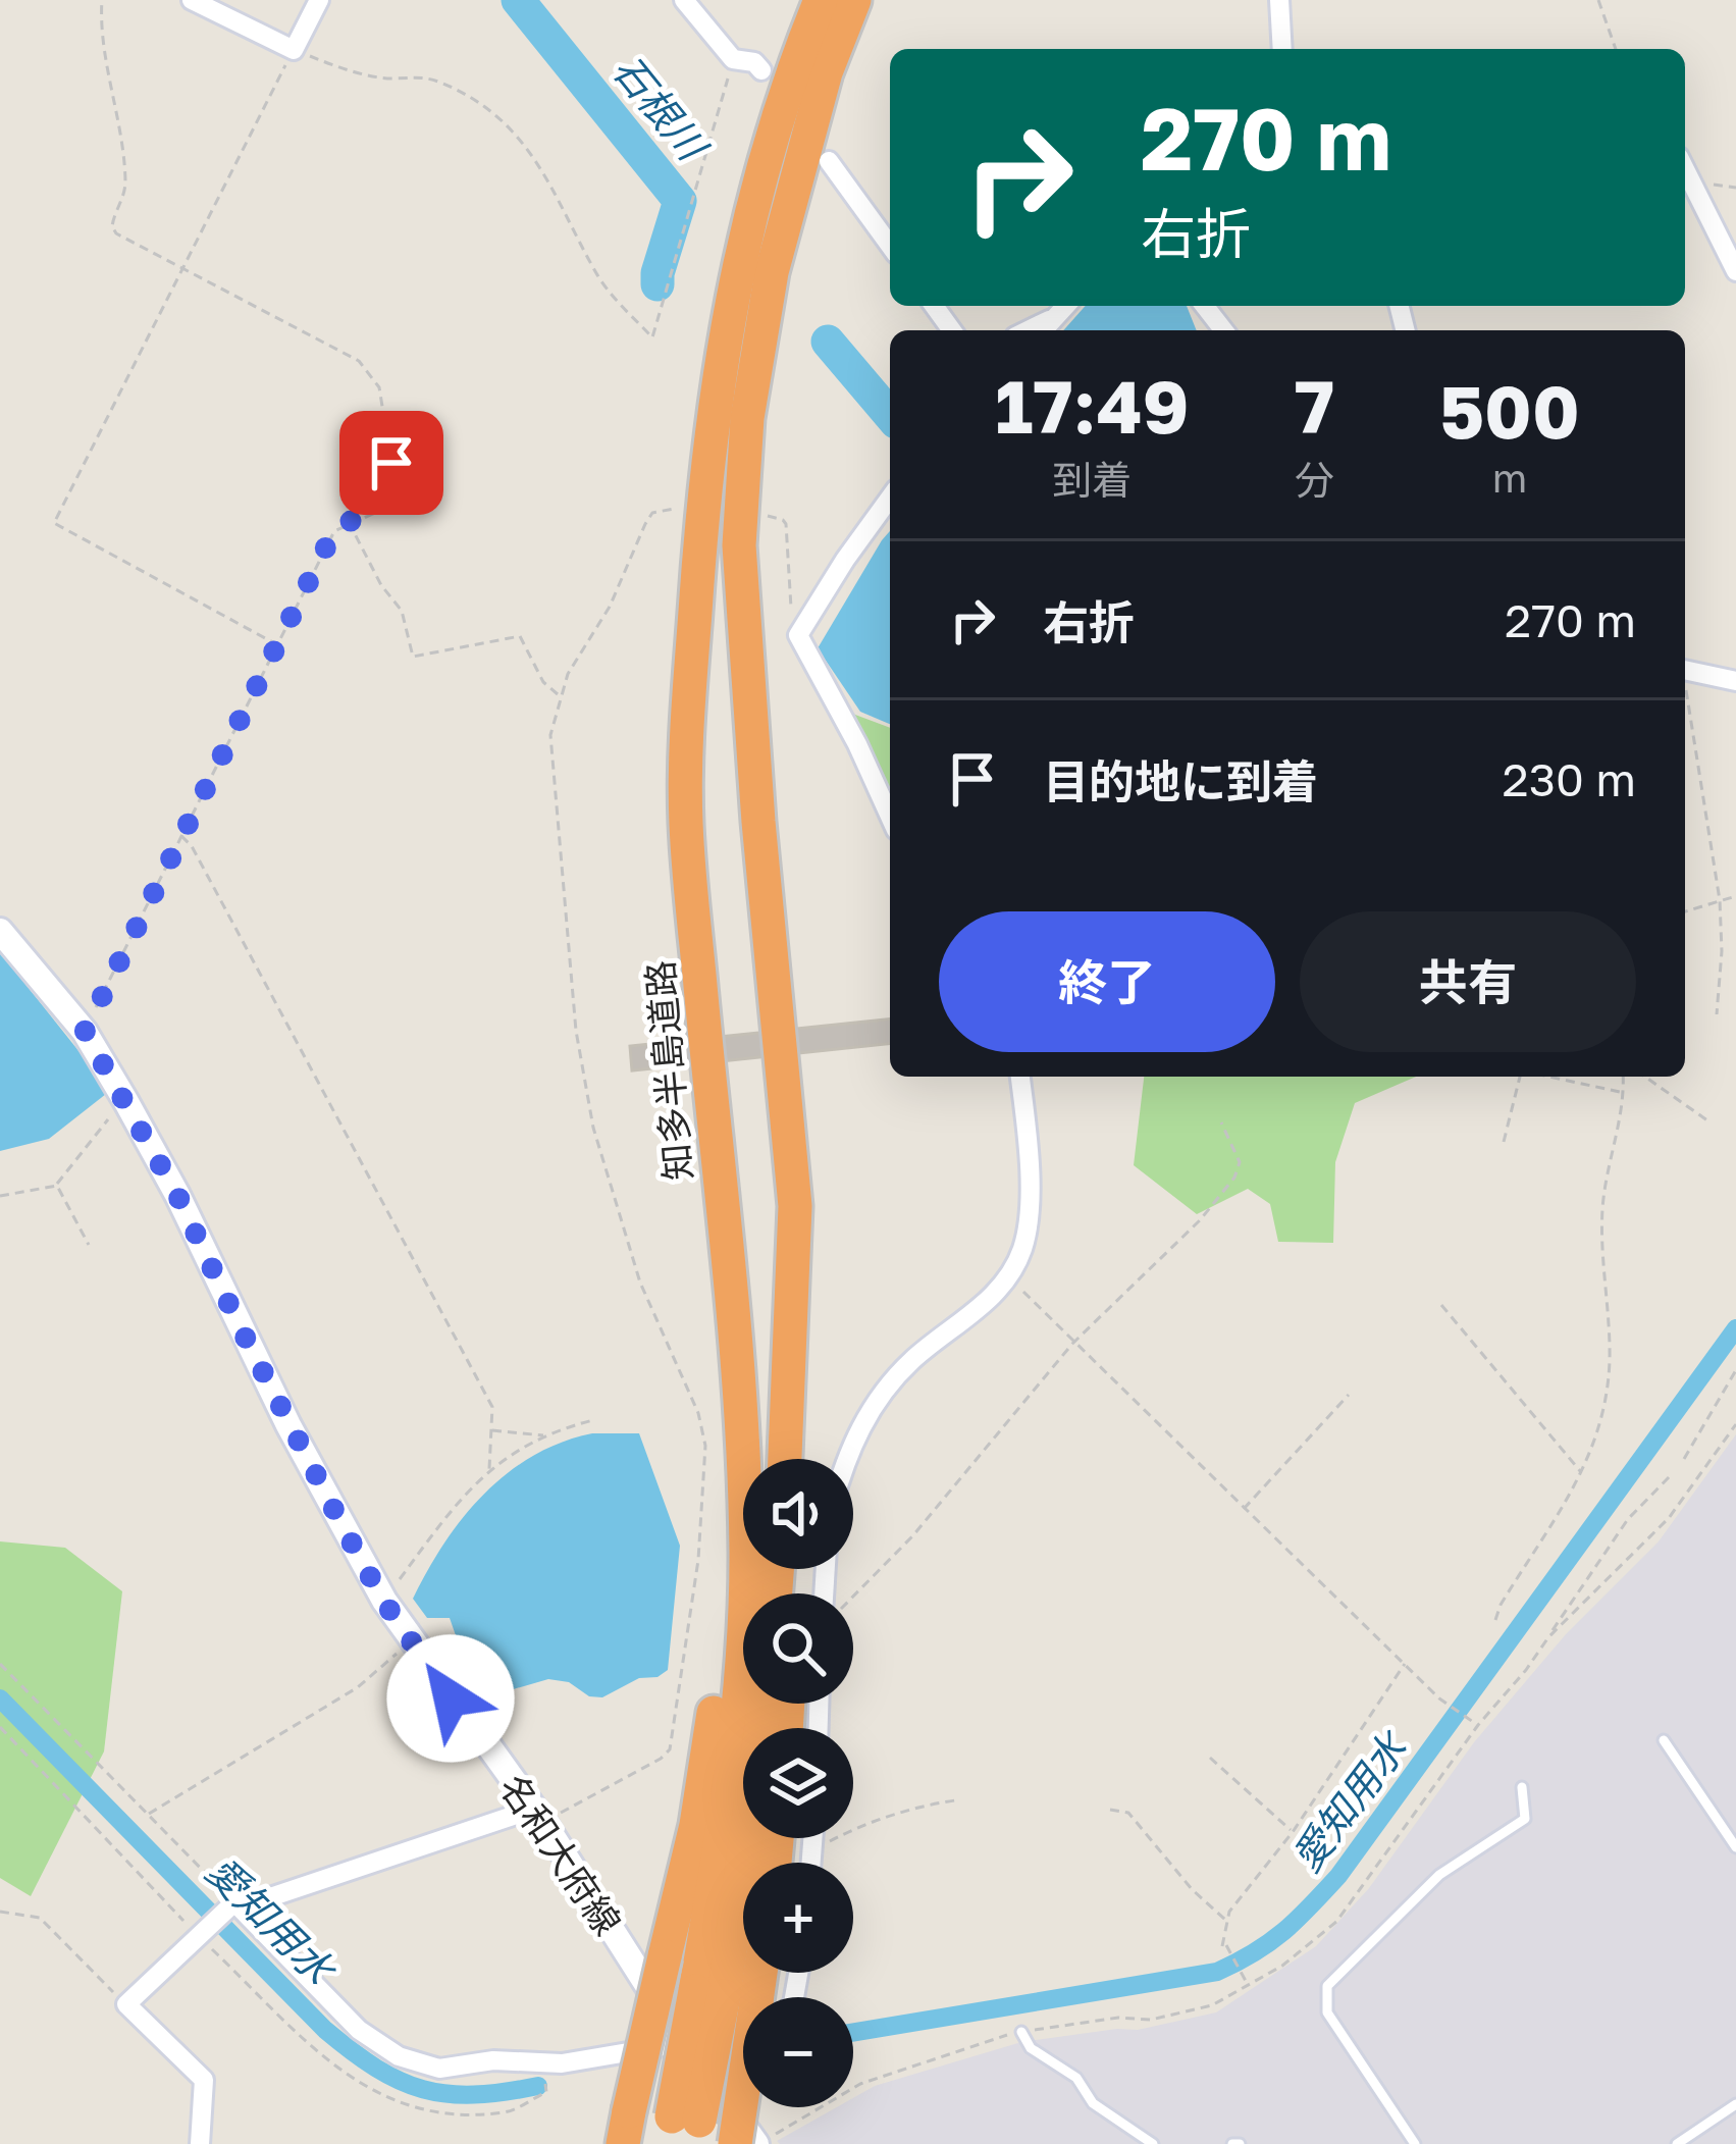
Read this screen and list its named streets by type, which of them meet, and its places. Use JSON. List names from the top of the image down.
{
  "streets": {
    "highway": ["知多半島道路"],
    "main road": ["名和大府線"]
  },
  "water": ["石根川", "愛知用水"],
  "page": {
    "turn": ["270 m", "右折"],
    "eta": [
      "17:49",
      "到着",
      "7",
      "分",
      "500",
      "m"
    ],
    "list": [
      {
        "name": "右折",
        "value": "270 m"
      },
      {
        "name": "目的地に到着",
        "value": "230 m"
      }
    ],
    "buttons": ["終了", "共有"],
    "map_buttons": ["+", "−"]
  }
}
